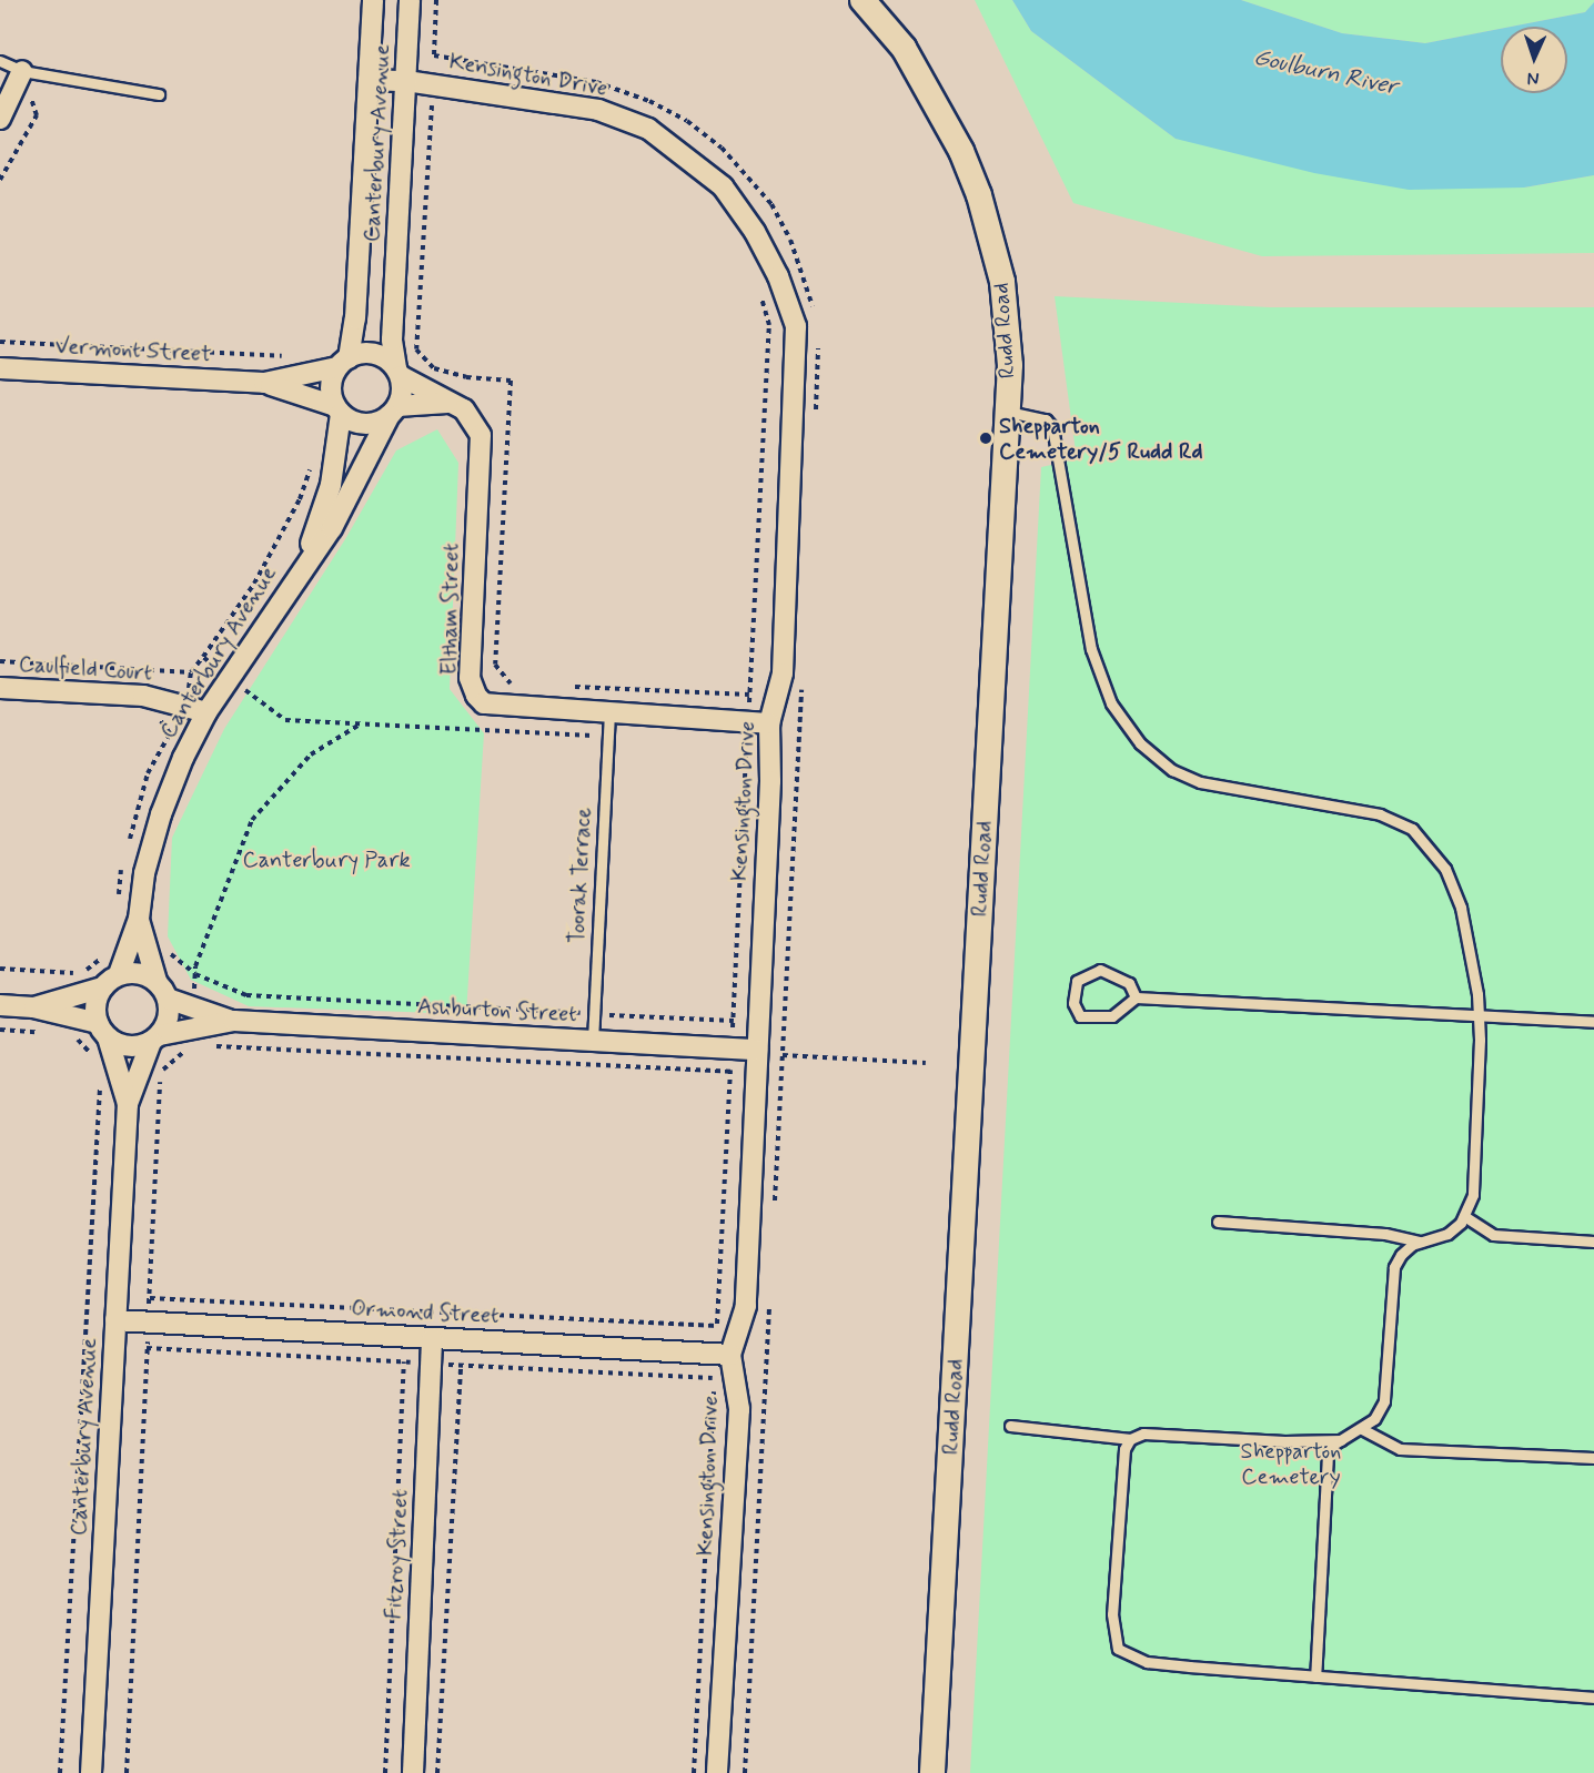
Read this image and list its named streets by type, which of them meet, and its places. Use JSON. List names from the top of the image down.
{
  "streets": {
    "street": [
      "Kensington Drive",
      "Canterbury Avenue",
      "Rudd Road",
      "Vermont Street",
      "Eltham Street",
      "Caulfield Court",
      "Ashburton Street",
      "Ormond Street",
      "Fitzroy Street"
    ],
    "lane": ["Toorak Terrace"]
  },
  "crossings": [
    ["Kensington Drive", "Canterbury Avenue"],
    ["Kensington Drive", "Eltham Street"],
    ["Kensington Drive", "Ashburton Street"],
    ["Kensington Drive", "Ormond Street"],
    ["Canterbury Avenue", "Vermont Street"],
    ["Canterbury Avenue", "Caulfield Court"],
    ["Canterbury Avenue", "Ashburton Street"],
    ["Canterbury Avenue", "Ormond Street"],
    ["Eltham Street", "Toorak Terrace"],
    ["Toorak Terrace", "Ashburton Street"],
    ["Ormond Street", "Fitzroy Street"]
  ],
  "water": ["Goulburn River"],
  "parks": ["Canterbury Park", "Shepparton Cemetery"],
  "places": ["Shepparton Cemetery/5 Rudd Rd"],
  "north": "bottom"
}
